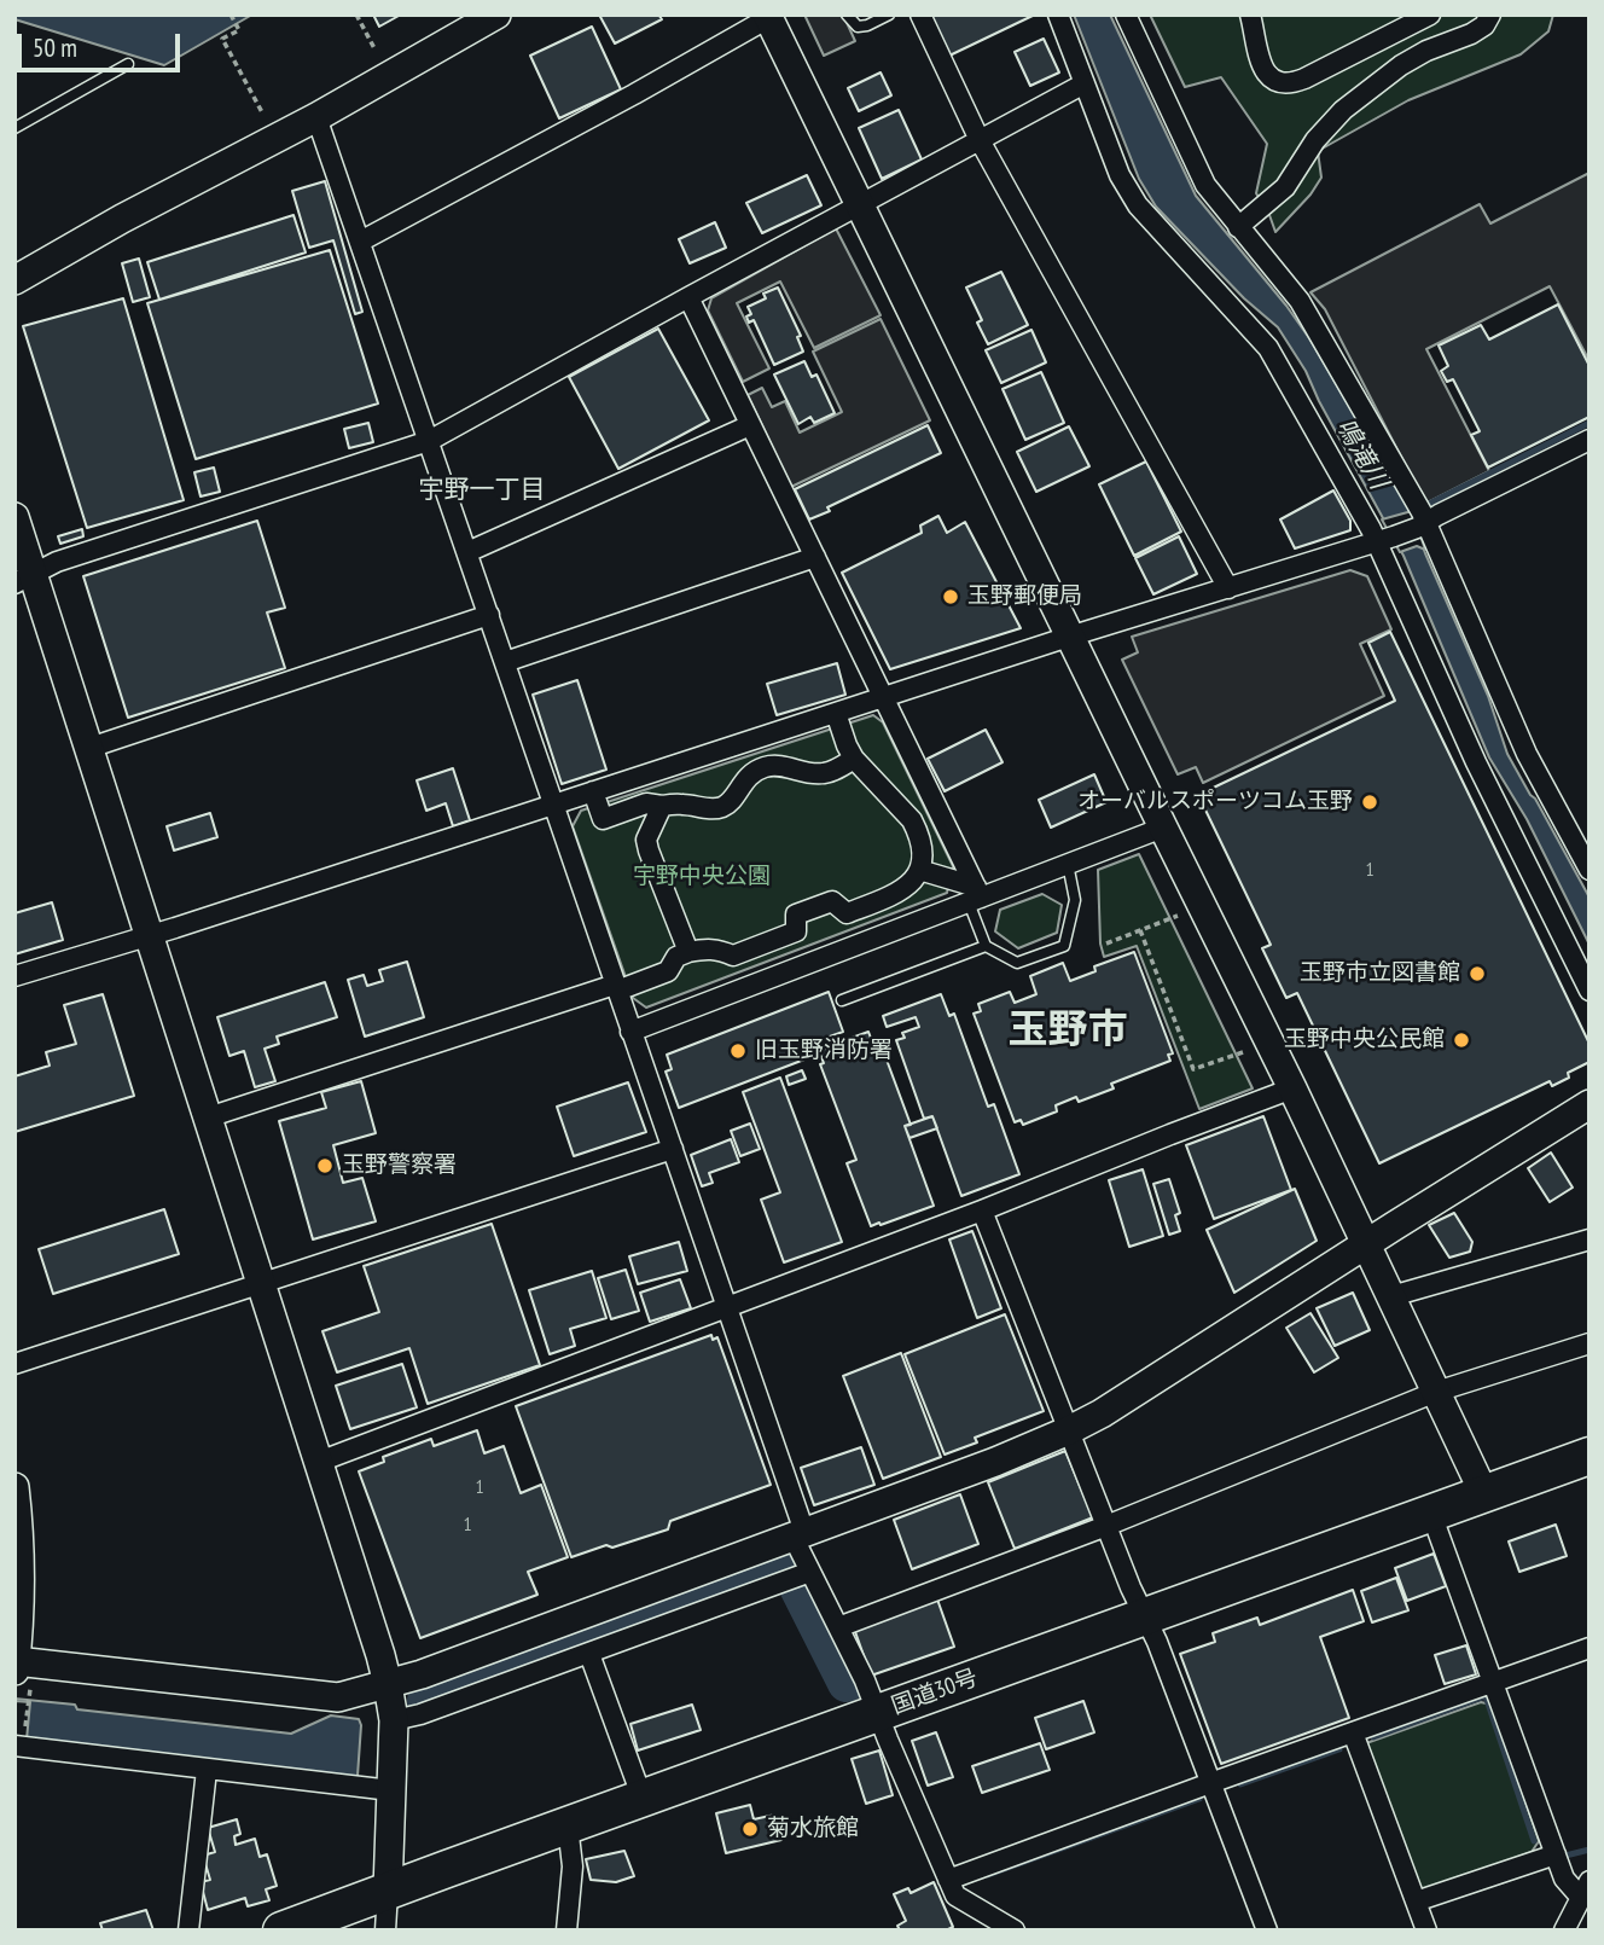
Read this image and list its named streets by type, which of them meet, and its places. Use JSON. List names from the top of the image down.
{
  "streets": {
    "highway": ["国道30号"]
  },
  "districts": ["宇野一丁目", "玉野市"],
  "water": ["鳴滝川"],
  "parks": ["宇野中央公園"],
  "places": [
    "玉野郵便局",
    "オーバルスポーツコム玉野",
    "玉野市立図書館",
    "玉野中央公民館",
    "旧玉野消防署",
    "玉野警察署",
    "菊水旅館"
  ],
  "house_numbers": ["1", "1", "1"],
  "scale_bar": "50 m"
}
